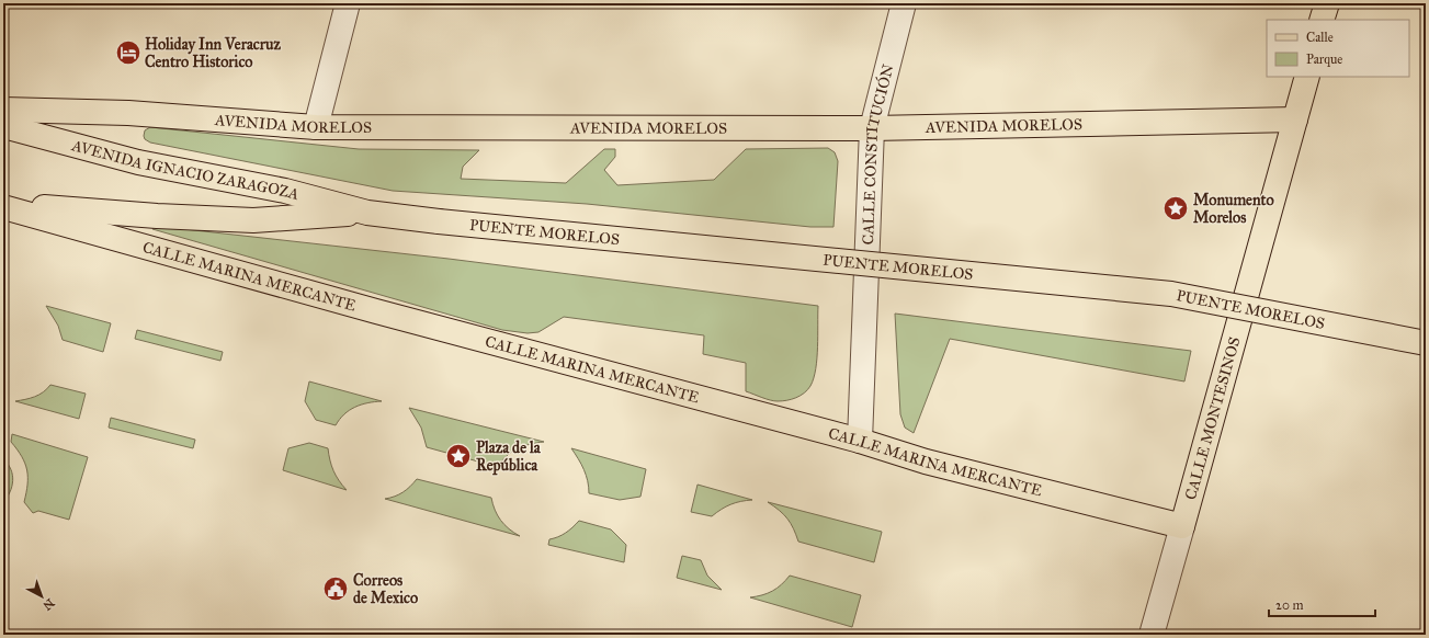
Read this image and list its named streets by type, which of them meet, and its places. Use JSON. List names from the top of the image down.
{
  "streets": {
    "main road": [
      "AVENIDA MORELOS",
      "AVENIDA IGNACIO ZARAGOZA",
      "PUENTE MORELOS",
      "CALLE MARINA MERCANTE",
      "CALLE MONTESINOS"
    ],
    "street": ["CALLE CONSTITUCIÓN"]
  },
  "crossings": [
    ["AVENIDA MORELOS", "CALLE CONSTITUCIÓN"],
    ["AVENIDA MORELOS", "CALLE MONTESINOS"],
    ["CALLE CONSTITUCIÓN", "CALLE MARINA MERCANTE"],
    ["AVENIDA IGNACIO ZARAGOZA", "PUENTE MORELOS"],
    ["AVENIDA IGNACIO ZARAGOZA", "CALLE MARINA MERCANTE"],
    ["PUENTE MORELOS", "CALLE MARINA MERCANTE"],
    ["CALLE MARINA MERCANTE", "CALLE MONTESINOS"]
  ],
  "places": {
    "hotel": ["Holiday Inn Veracruz Centro Historico"],
    "place": ["Monumento Morelos", "Plaza de la República"],
    "public building": ["Correos de Mexico"]
  },
  "legend": ["Calle", "Parque"],
  "scale_bar": "20 m",
  "north": "bottom right"
}
